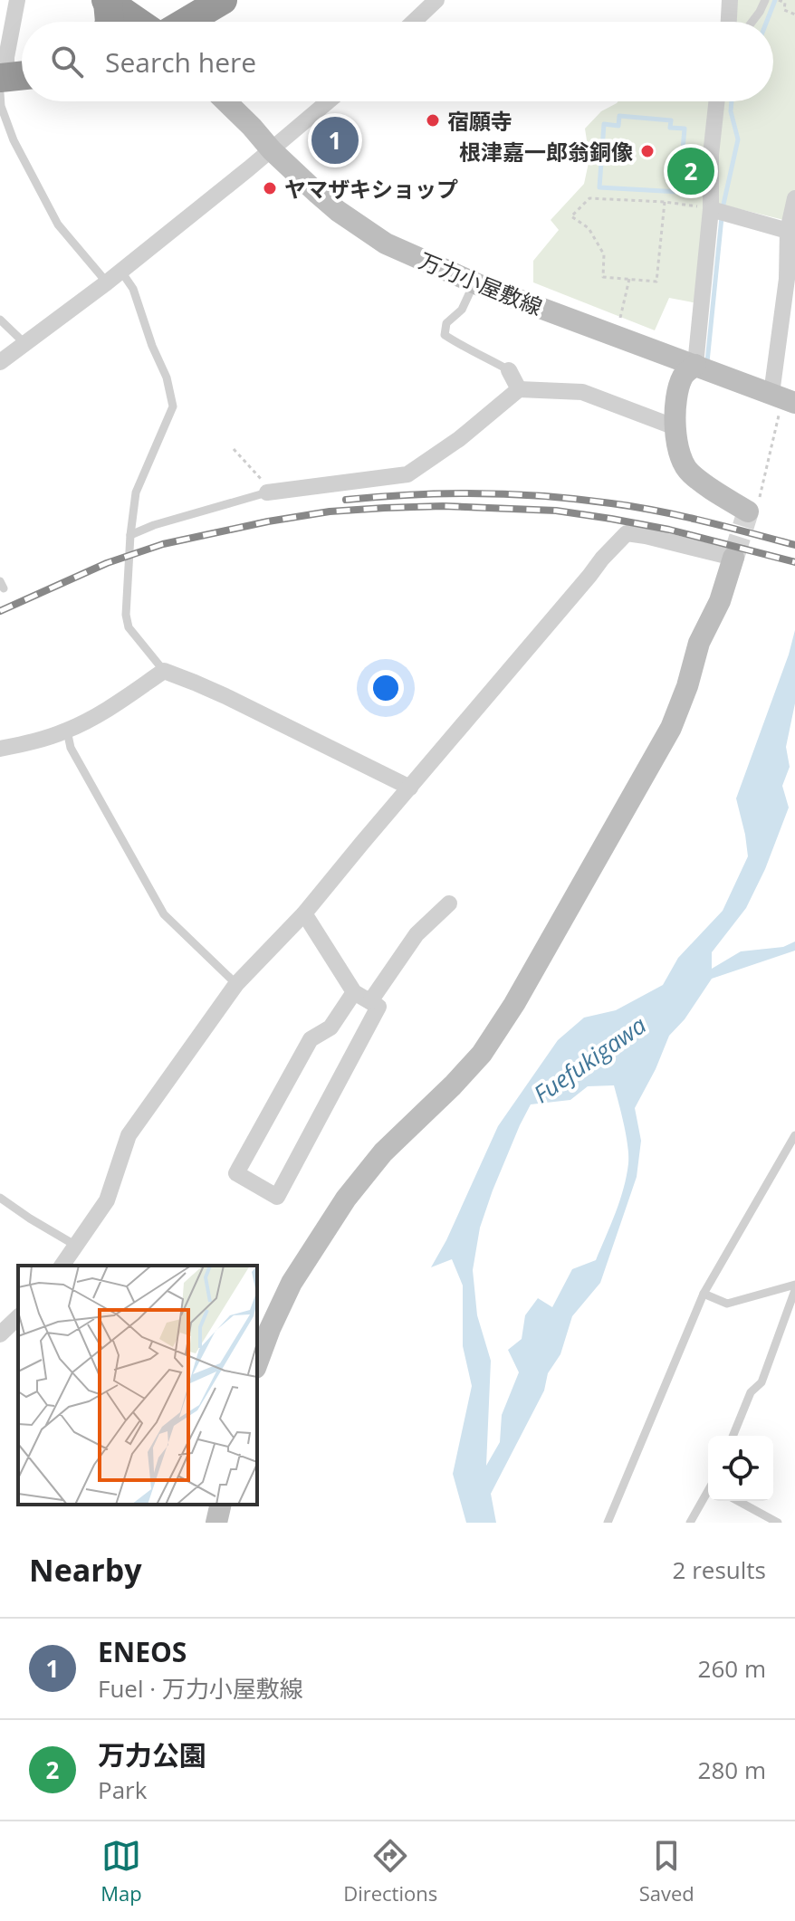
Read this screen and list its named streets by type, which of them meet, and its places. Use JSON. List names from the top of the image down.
{
  "streets": {
    "street": ["万力小屋敷線"]
  },
  "water": ["Fuefukigawa"],
  "places": ["宿願寺", "根津嘉一郎翁銅像", "ヤマザキショップ"],
  "page": {
    "search": "Search here",
    "pins": ["1", "2"],
    "heading": ["Nearby", "2 results"],
    "list": [
      {
        "mark": "1",
        "name": "ENEOS",
        "note": "Fuel · 万力小屋敷線",
        "value": "260 m"
      },
      {
        "mark": "2",
        "name": "万力公園",
        "note": "Park",
        "value": "280 m"
      }
    ],
    "nav": ["Map", "Directions", "Saved"]
  }
}
